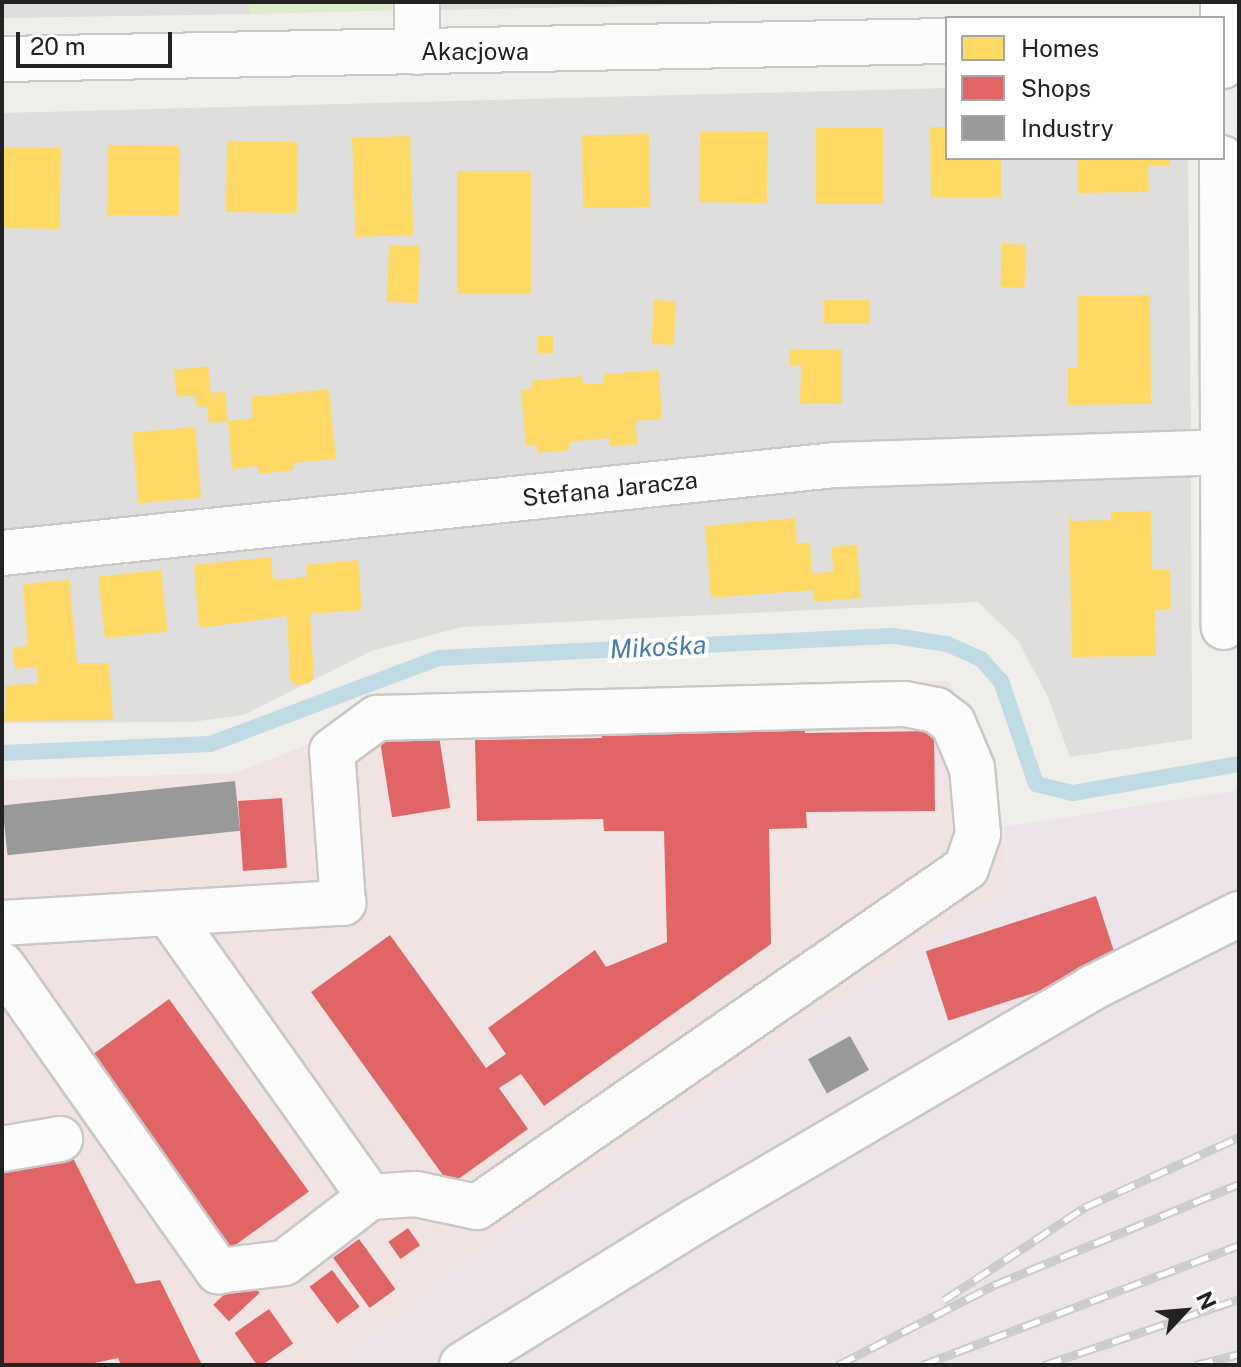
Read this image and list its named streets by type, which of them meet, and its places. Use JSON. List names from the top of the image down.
{
  "streets": {
    "street": ["Akacjowa", "Stefana Jaracza"]
  },
  "water": ["Mikośka"],
  "legend": ["Homes", "Shops", "Industry"],
  "scale_bar": "20 m",
  "north": "top right"
}
